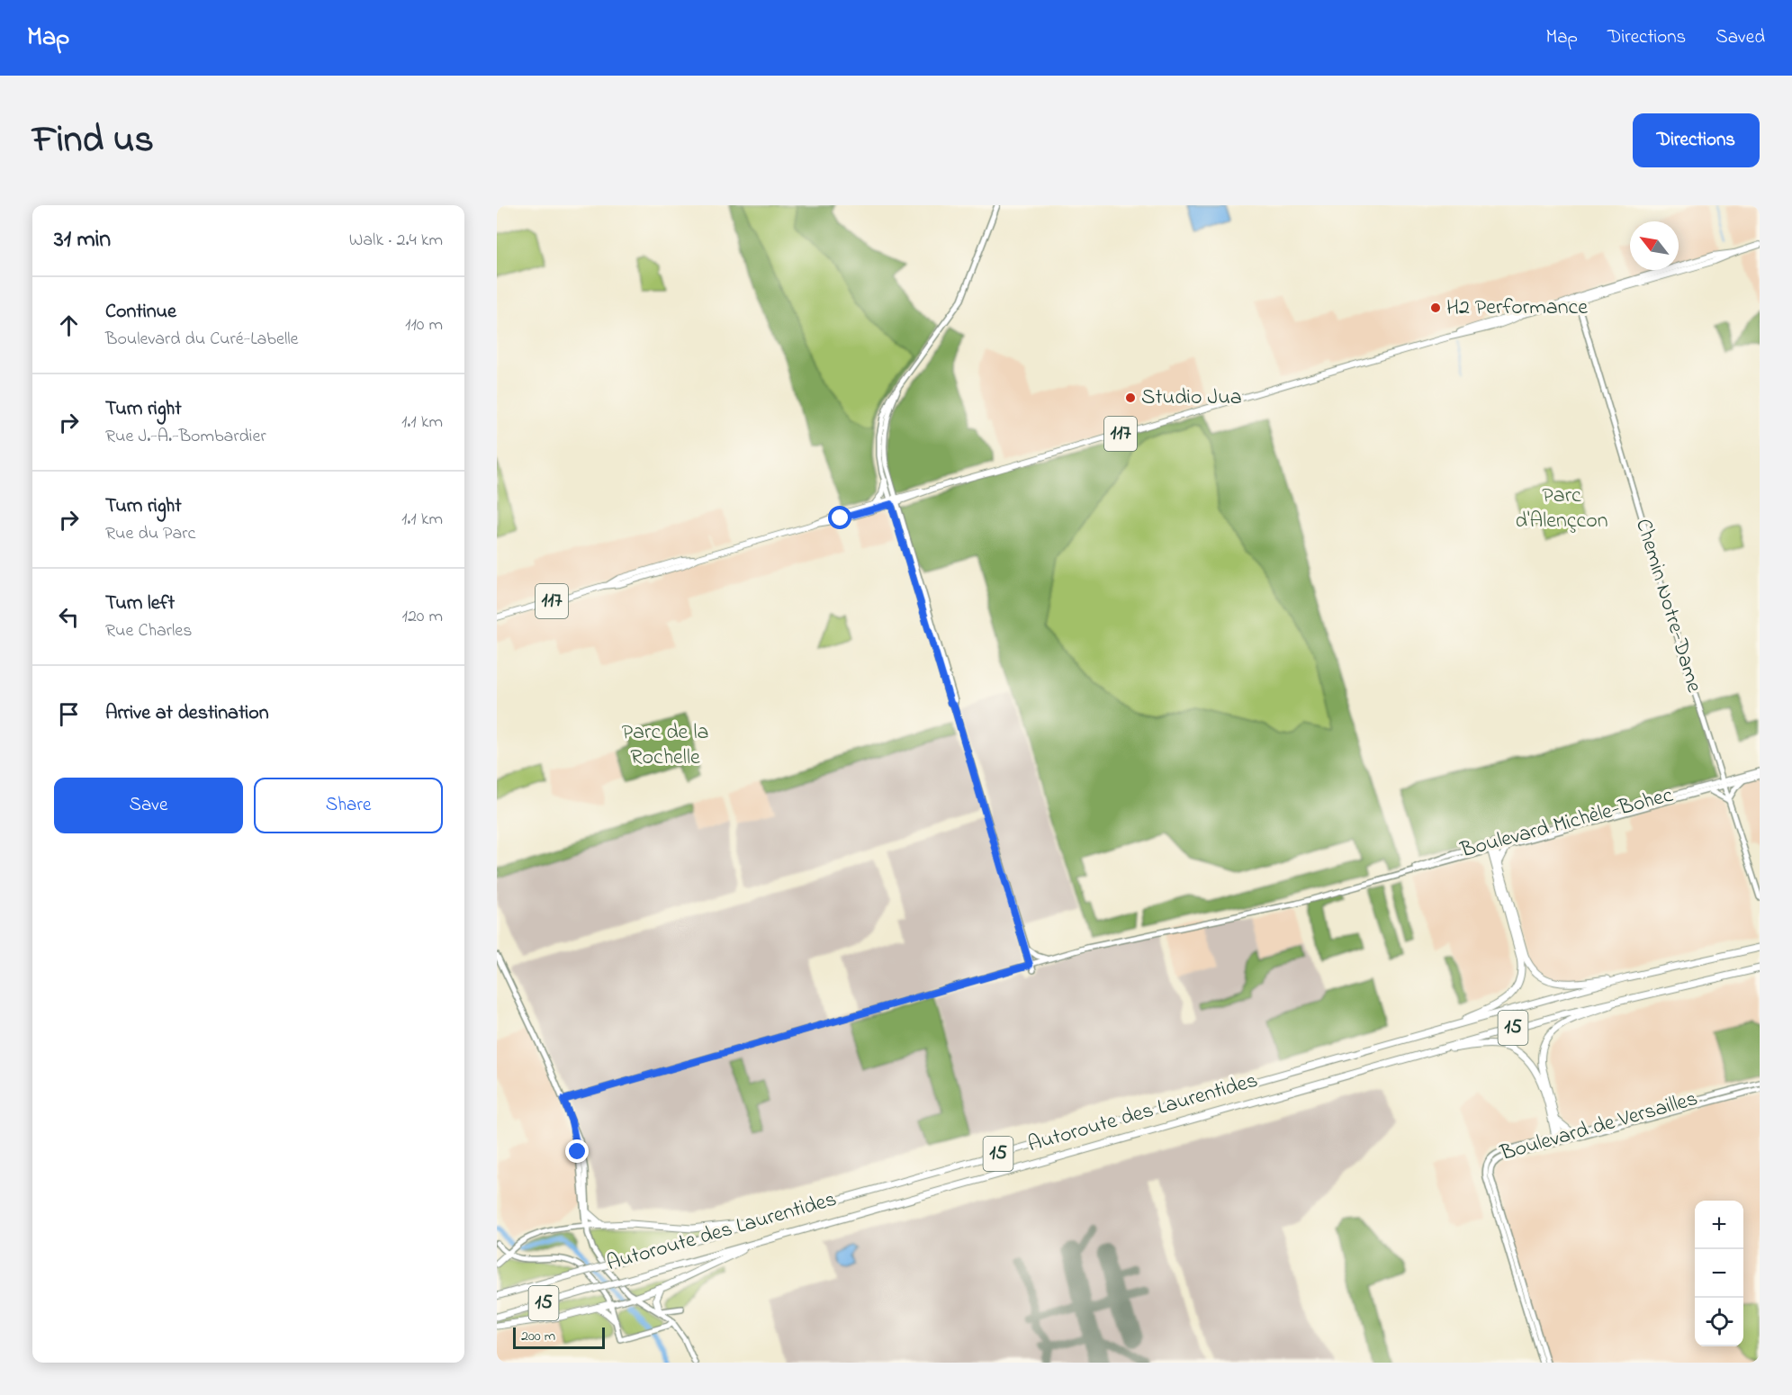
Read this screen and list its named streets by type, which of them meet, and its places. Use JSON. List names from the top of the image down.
{
  "streets": {
    "highway": ["15", "Autoroute des Laurentides"],
    "main road": ["117"],
    "street": ["Chemin Notre-Dame", "Boulevard Michèle-Bohec", "Boulevard de Versailles"]
  },
  "crossings": [
    ["117", "Chemin Notre-Dame"],
    ["Chemin Notre-Dame", "Boulevard Michèle-Bohec"]
  ],
  "parks": ["Parc d'Alençcon", "Parc de la Rochelle"],
  "places": ["H2 Performance", "Studio Jua"],
  "scale_bar": "200 m",
  "north": "top left",
  "page": {
    "header": "Map",
    "nav": ["Map", "Directions", "Saved"],
    "title": "Find us",
    "buttons": [
      "Directions",
      ["Save", "Share"]
    ],
    "heading": ["31 min", "Walk · 2.4 km"],
    "list": [
      ["Continue", "Boulevard du Curé-Labelle", "110 m"],
      ["Turn right", "Rue J.-A.-Bombardier", "1.1 km"],
      ["Turn right", "Rue du Parc", "1.1 km"],
      ["Turn left", "Rue Charles", "120 m"],
      "Arrive at destination"
    ],
    "map_buttons": ["+", "−"],
    "scale": "200 m"
  }
}
